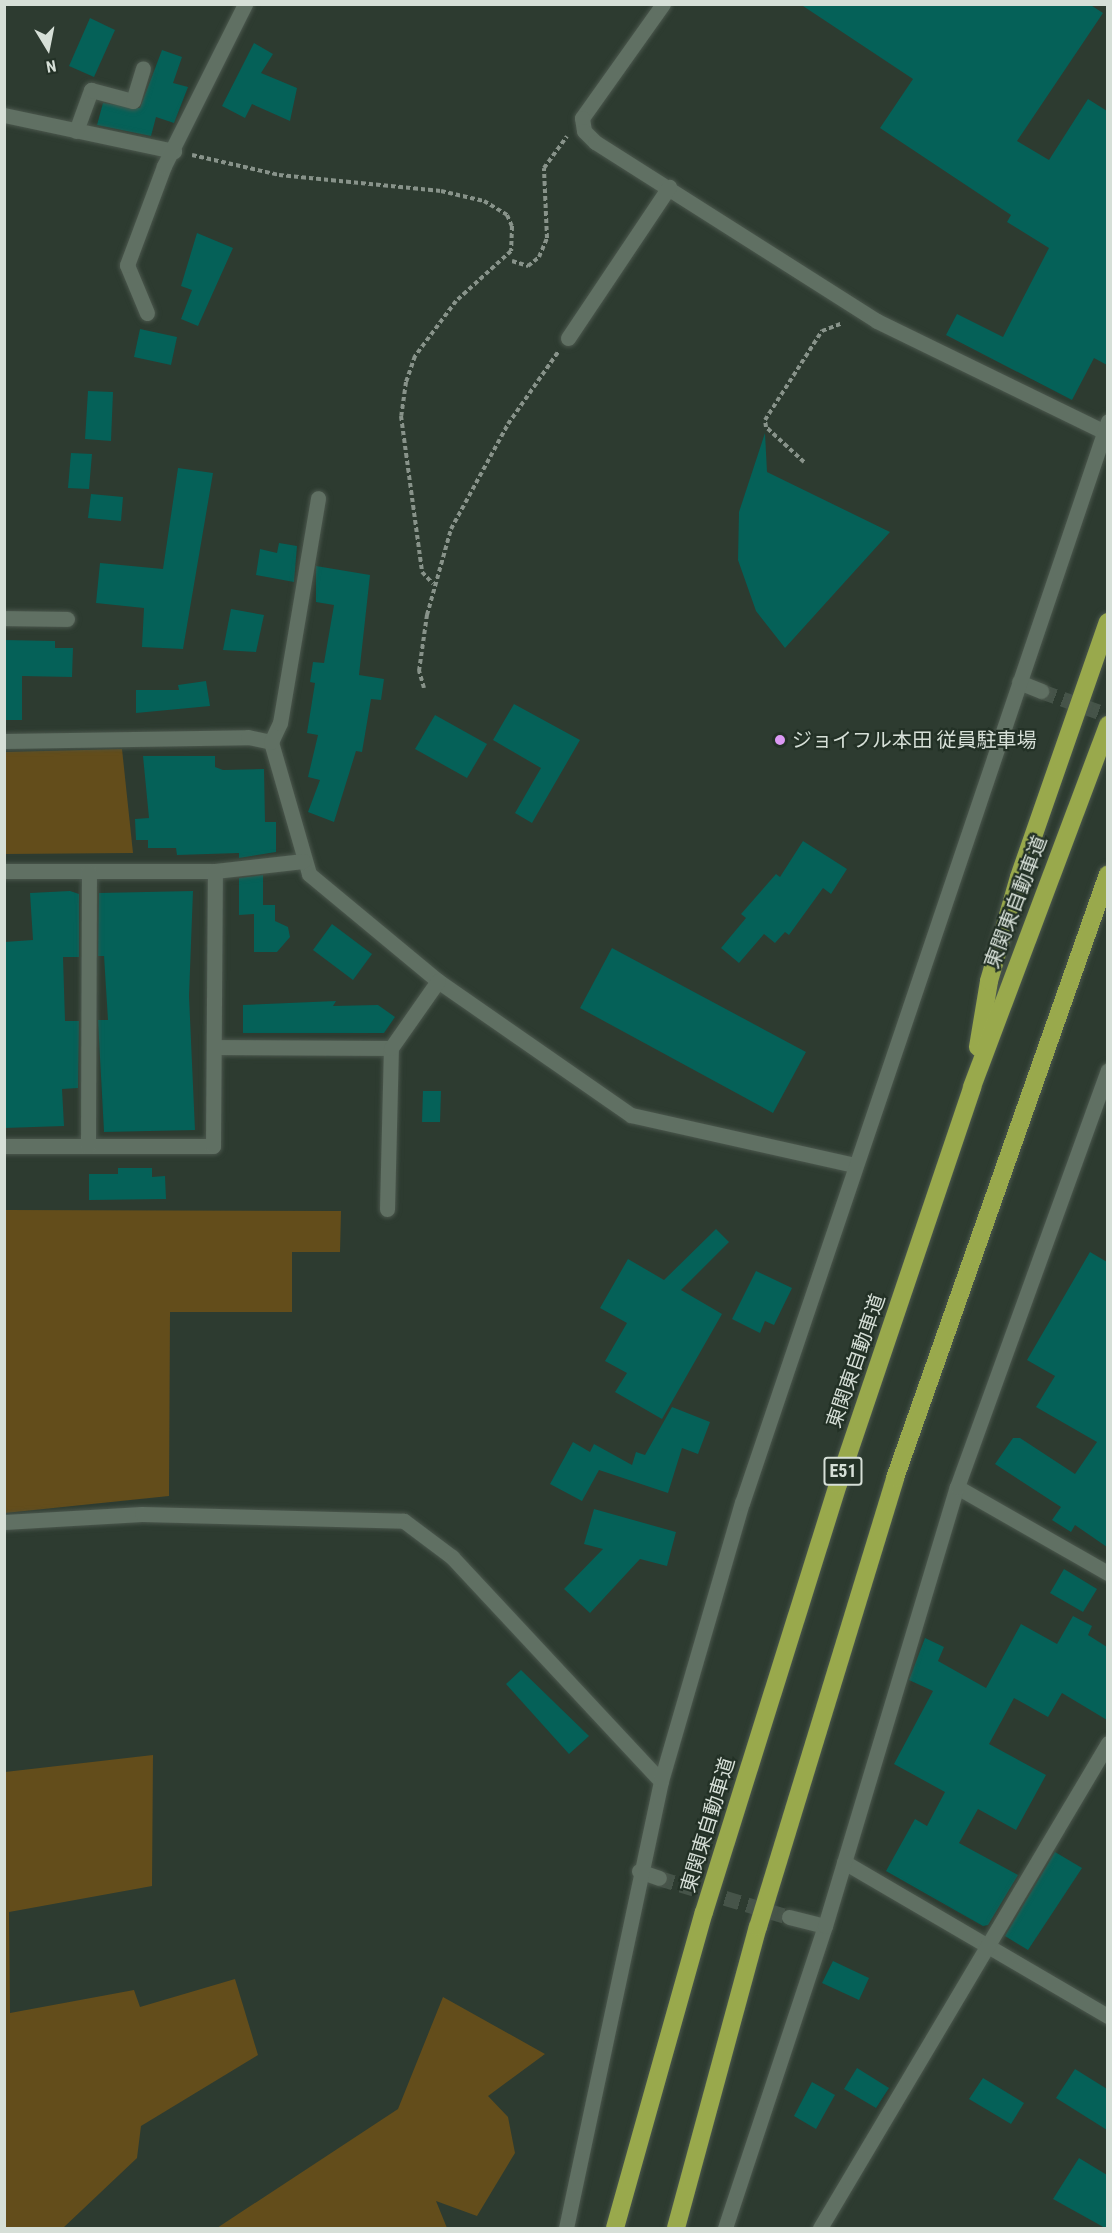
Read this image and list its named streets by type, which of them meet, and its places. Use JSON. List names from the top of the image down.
{
  "streets": {
    "highway": ["東関東自動車道", "E51"]
  },
  "places": ["ジョイフル本田 従員駐車場"],
  "north": "bottom"
}
